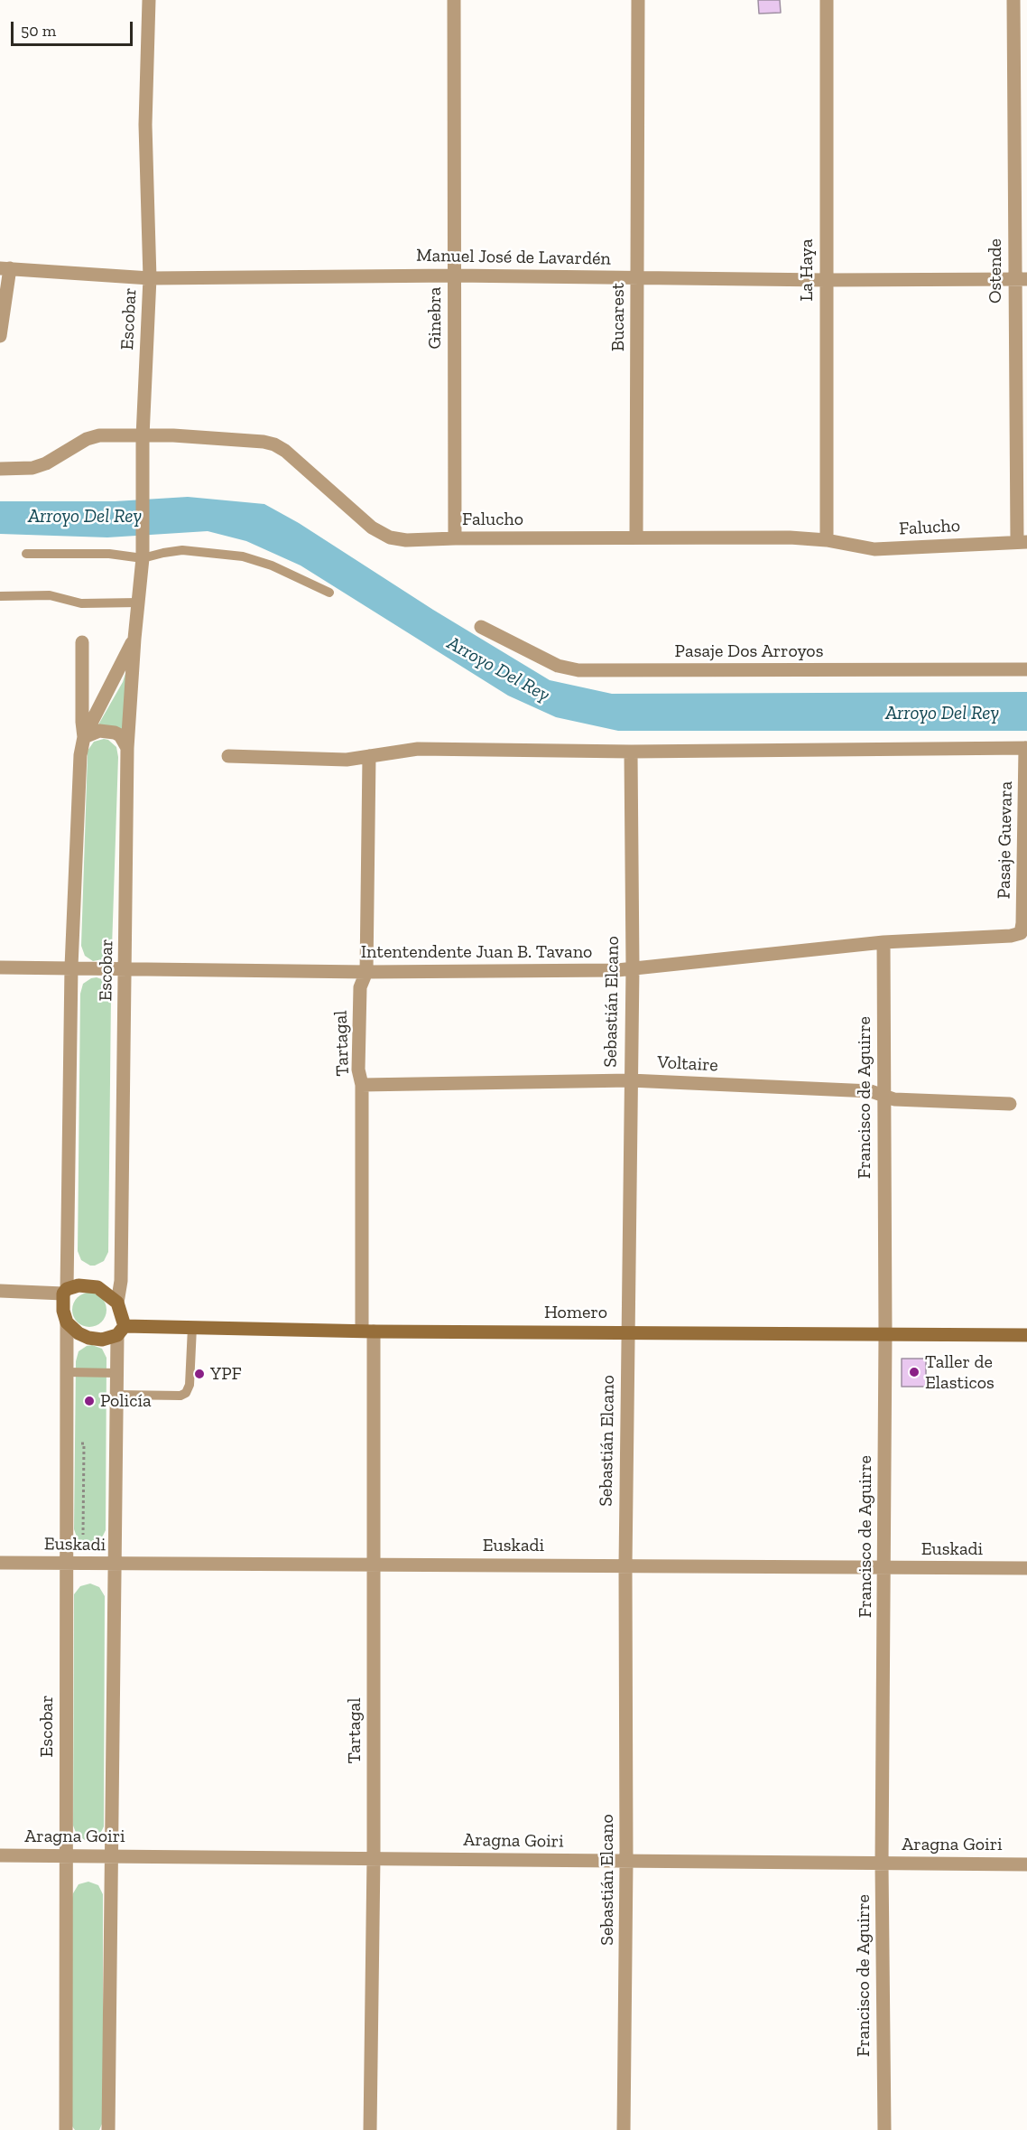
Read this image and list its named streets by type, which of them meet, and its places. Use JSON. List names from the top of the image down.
{
  "streets": {
    "main road": ["Homero"],
    "street": [
      "Manuel José de Lavardén",
      "La Haya",
      "Ostende",
      "Bucarest",
      "Ginebra",
      "Escobar",
      "Falucho",
      "Pasaje Dos Arroyos",
      "Pasaje Guevara",
      "Intentendente Juan B. Tavano",
      "Sebastián Elcano",
      "Tartagal",
      "Voltaire",
      "Francisco de Aguirre",
      "Euskadi",
      "Aragna Goiri"
    ]
  },
  "crossings": [
    ["Manuel José de Lavardén", "La Haya"],
    ["Manuel José de Lavardén", "Ostende"],
    ["Manuel José de Lavardén", "Bucarest"],
    ["Manuel José de Lavardén", "Ginebra"],
    ["Manuel José de Lavardén", "Escobar"],
    ["La Haya", "Falucho"],
    ["Ostende", "Falucho"],
    ["Bucarest", "Falucho"],
    ["Ginebra", "Falucho"],
    ["Escobar", "Falucho"],
    ["Escobar", "Intentendente Juan B. Tavano"],
    ["Escobar", "Homero"],
    ["Escobar", "Euskadi"],
    ["Escobar", "Aragna Goiri"],
    ["Pasaje Guevara", "Intentendente Juan B. Tavano"],
    ["Intentendente Juan B. Tavano", "Sebastián Elcano"],
    ["Intentendente Juan B. Tavano", "Tartagal"],
    ["Intentendente Juan B. Tavano", "Francisco de Aguirre"],
    ["Sebastián Elcano", "Voltaire"],
    ["Sebastián Elcano", "Homero"],
    ["Sebastián Elcano", "Euskadi"],
    ["Sebastián Elcano", "Aragna Goiri"],
    ["Tartagal", "Voltaire"],
    ["Tartagal", "Homero"],
    ["Tartagal", "Euskadi"],
    ["Tartagal", "Aragna Goiri"],
    ["Voltaire", "Francisco de Aguirre"],
    ["Francisco de Aguirre", "Homero"],
    ["Francisco de Aguirre", "Euskadi"],
    ["Francisco de Aguirre", "Aragna Goiri"]
  ],
  "water": ["Arroyo Del Rey"],
  "places": ["Taller de Elasticos", "YPF", "Policía"],
  "scale_bar": "50 m"
}
